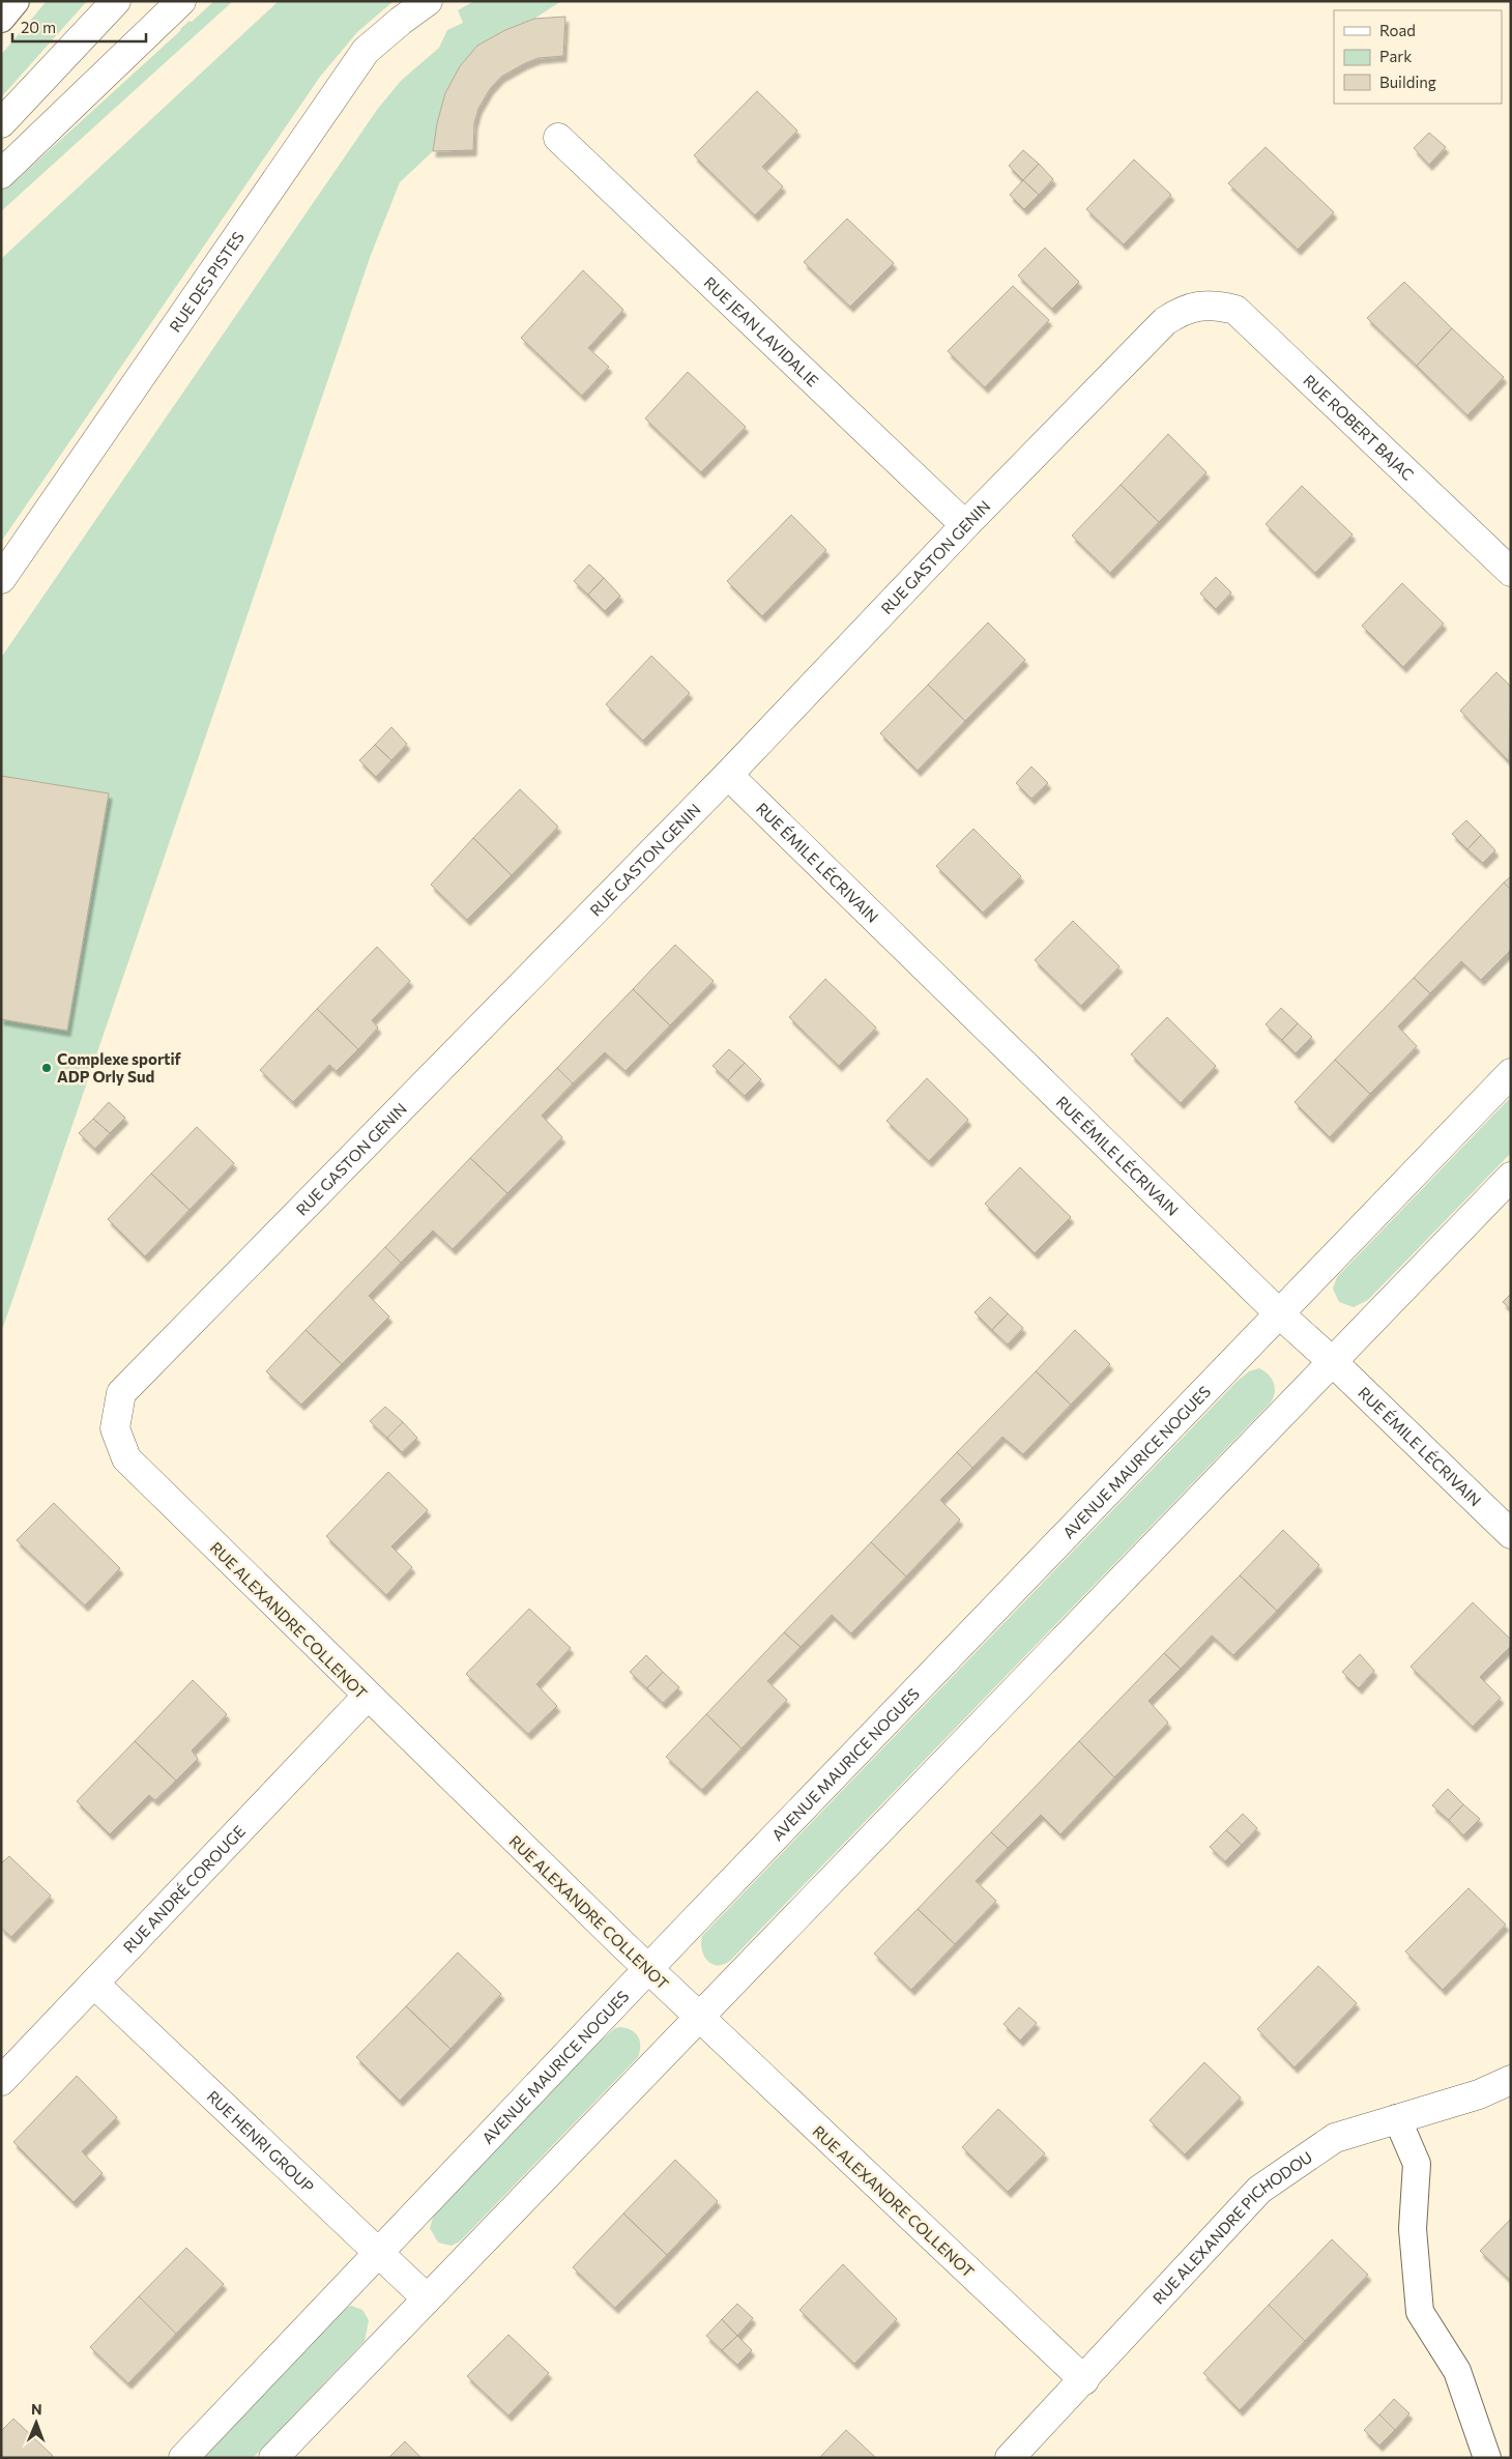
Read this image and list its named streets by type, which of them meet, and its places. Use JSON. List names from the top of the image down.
{
  "streets": {
    "street": [
      "RUE DES PISTES",
      "RUE JEAN LAVIDALIE",
      "RUE ROBERT BAJAC",
      "RUE GASTON GENIN",
      "RUE ÉMILE LÉCRIVAIN",
      "AVENUE MAURICE NOGUES",
      "RUE ALEXANDRE COLLENOT",
      "RUE ANDRÉ COROUGE",
      "RUE HENRI GROUP",
      "RUE ALEXANDRE PICHODOU"
    ]
  },
  "crossings": [
    ["RUE JEAN LAVIDALIE", "RUE GASTON GENIN"],
    ["RUE ROBERT BAJAC", "RUE GASTON GENIN"],
    ["RUE GASTON GENIN", "RUE ÉMILE LÉCRIVAIN"],
    ["RUE GASTON GENIN", "RUE ALEXANDRE COLLENOT"],
    ["RUE ÉMILE LÉCRIVAIN", "AVENUE MAURICE NOGUES"],
    ["AVENUE MAURICE NOGUES", "RUE ALEXANDRE COLLENOT"],
    ["AVENUE MAURICE NOGUES", "RUE HENRI GROUP"],
    ["RUE ALEXANDRE COLLENOT", "RUE ANDRÉ COROUGE"],
    ["RUE ALEXANDRE COLLENOT", "RUE ALEXANDRE PICHODOU"],
    ["RUE ANDRÉ COROUGE", "RUE HENRI GROUP"]
  ],
  "places": ["Complexe sportif ADP Orly Sud"],
  "legend": ["Road", "Park", "Building"],
  "scale_bar": "20 m",
  "north": "top"
}
